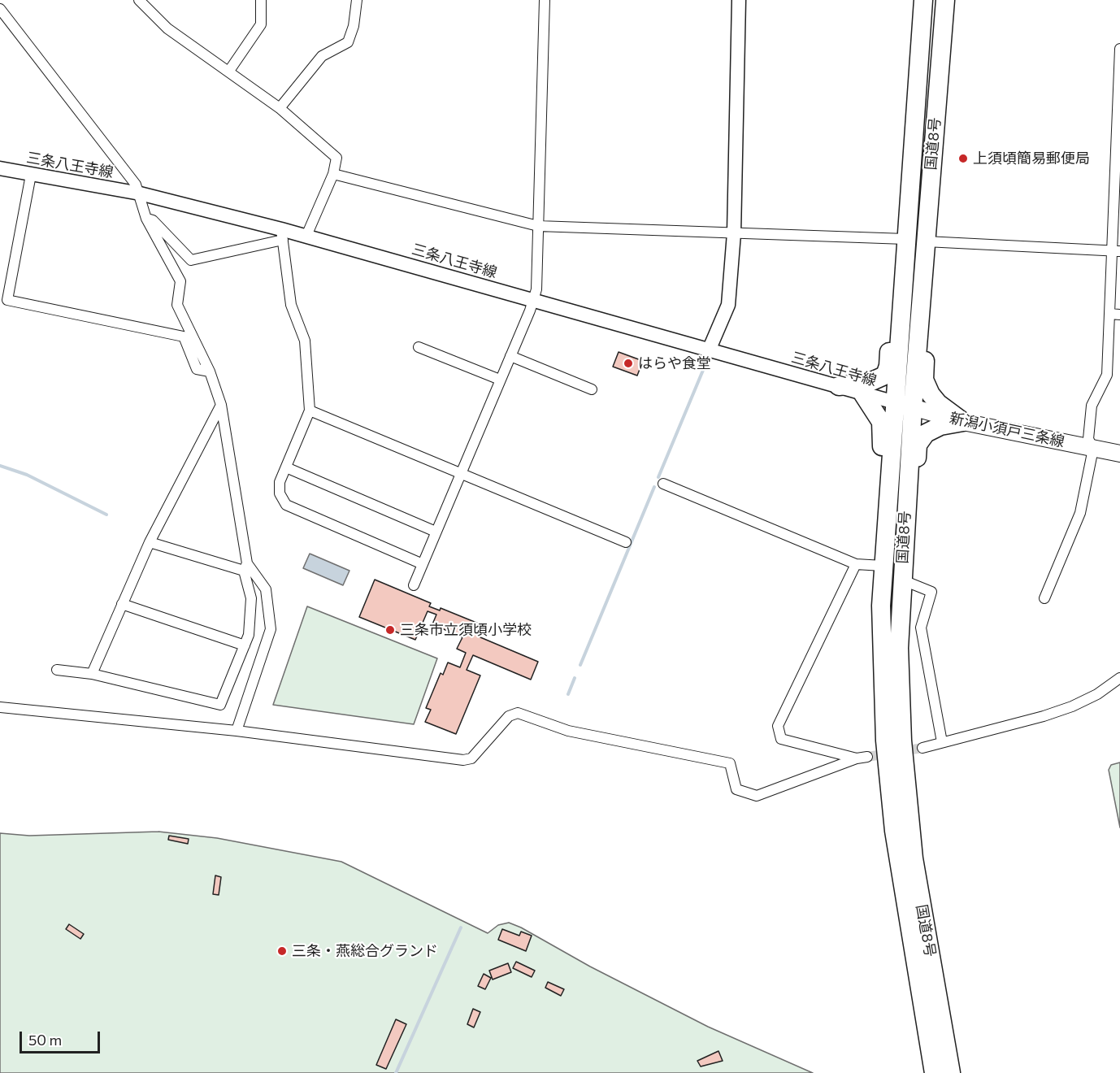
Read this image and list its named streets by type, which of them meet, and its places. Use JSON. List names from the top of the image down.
{
  "streets": {
    "highway": ["国道8号"],
    "main road": ["三条八王寺線", "新潟小須戸三条線"]
  },
  "crossings": [
    ["国道8号", "三条八王寺線"],
    ["国道8号", "新潟小須戸三条線"],
    ["三条八王寺線", "新潟小須戸三条線"]
  ],
  "places": [
    "上須頃簡易郵便局",
    "はらや食堂",
    "三条市立須頃小学校",
    "三条・燕総合グランド"
  ],
  "scale_bar": "50 m"
}
